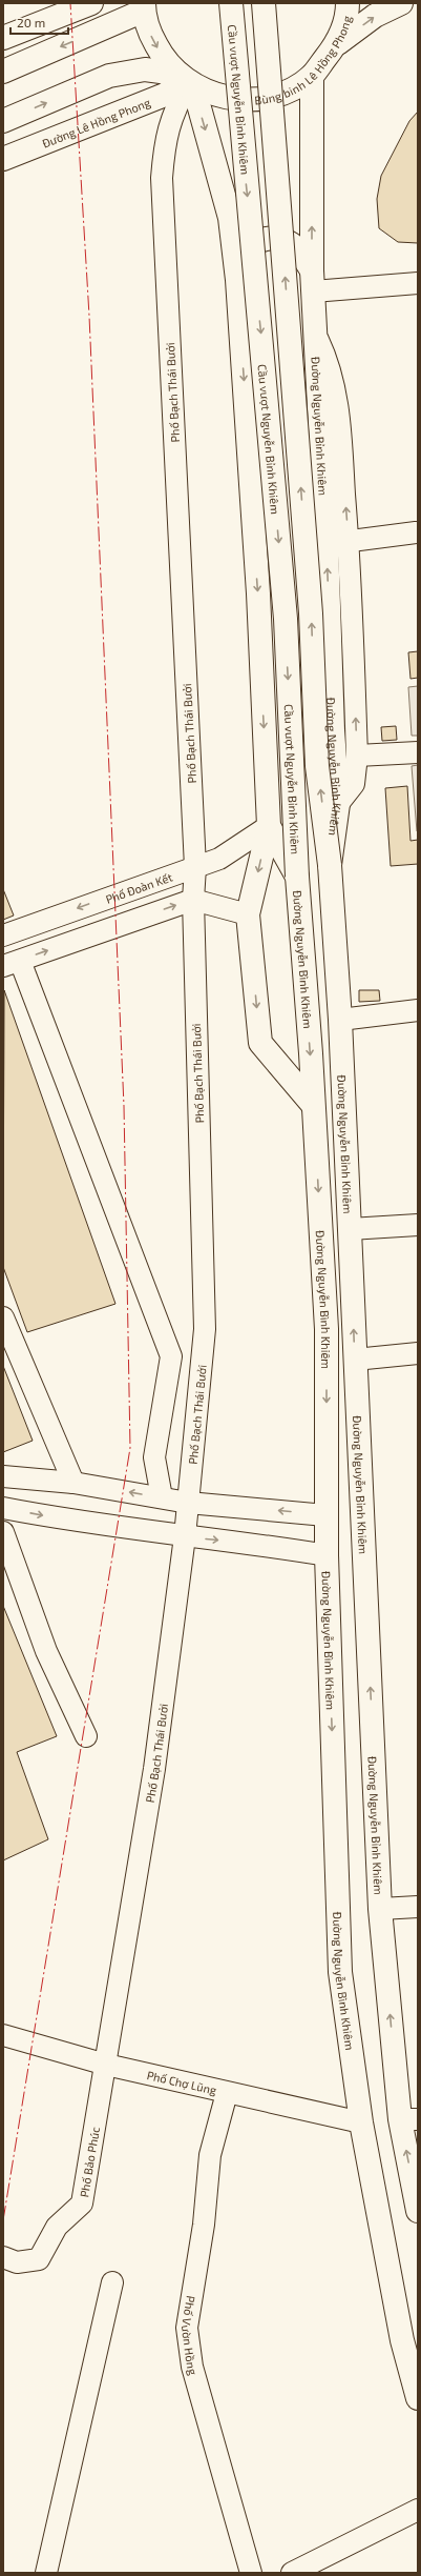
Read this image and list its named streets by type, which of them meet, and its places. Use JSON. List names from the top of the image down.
{
  "streets": {
    "main road": [
      "Bùng binh Lê Hồng Phong",
      "Cầu vượt Nguyễn Bỉnh Khiêm",
      "Đường Lê Hồng Phong",
      "Đường Nguyễn Bỉnh Khiêm",
      "Đường Nguyễn Bình Khiêm"
    ],
    "street": [
      "Phố Bạch Thái Bưởi",
      "Phố Đoàn Kết",
      "Phố Chợ Lũng",
      "Phố Bảo Phúc",
      "Phố Vườn Hồng"
    ]
  },
  "crossings": [
    ["Bùng binh Lê Hồng Phong", "Đường Lê Hồng Phong"],
    ["Bùng binh Lê Hồng Phong", "Phố Bạch Thái Bưởi"],
    ["Bùng binh Lê Hồng Phong", "Đường Nguyễn Bỉnh Khiêm"],
    ["Cầu vượt Nguyễn Bỉnh Khiêm", "Đường Nguyễn Bình Khiêm"],
    ["Đường Lê Hồng Phong", "Phố Bạch Thái Bưởi"],
    ["Phố Bạch Thái Bưởi", "Phố Đoàn Kết"],
    ["Phố Bạch Thái Bưởi", "Phố Chợ Lũng"],
    ["Phố Bạch Thái Bưởi", "Phố Bảo Phúc"],
    ["Đường Nguyễn Bình Khiêm", "Phố Chợ Lũng"],
    ["Phố Chợ Lũng", "Phố Bảo Phúc"],
    ["Phố Chợ Lũng", "Phố Vườn Hồng"]
  ],
  "one_way": ["Đường Nguyễn Bình Khiêm"],
  "scale_bar": "20 m"
}
